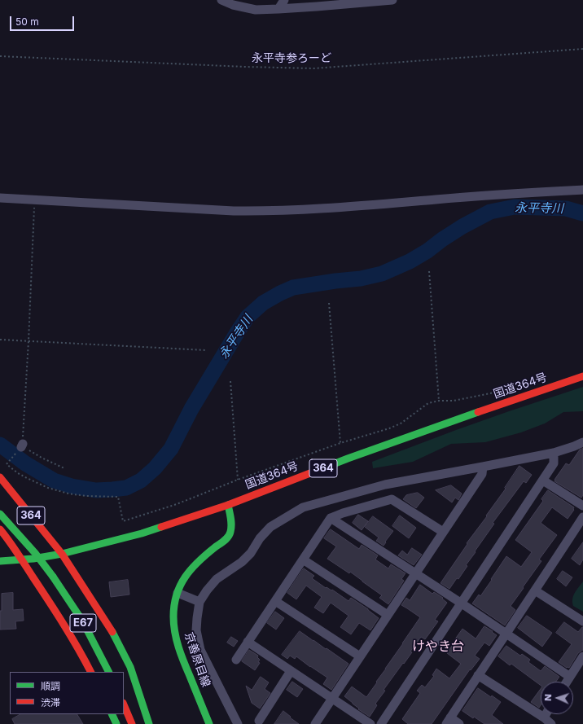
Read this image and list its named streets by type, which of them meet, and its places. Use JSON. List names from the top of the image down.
{
  "streets": {
    "main road": [
      "国道364号",
      "364",
      "E67",
      "京善原目線"
    ],
    "path": ["永平寺参ろーど"]
  },
  "crossings": [
    ["国道364号", "364"],
    ["国道364号", "京善原目線"]
  ],
  "districts": ["けやき台"],
  "water": ["永平寺川"],
  "legend": ["順調", "渋滞"],
  "scale_bar": "50 m",
  "north": "left"
}
